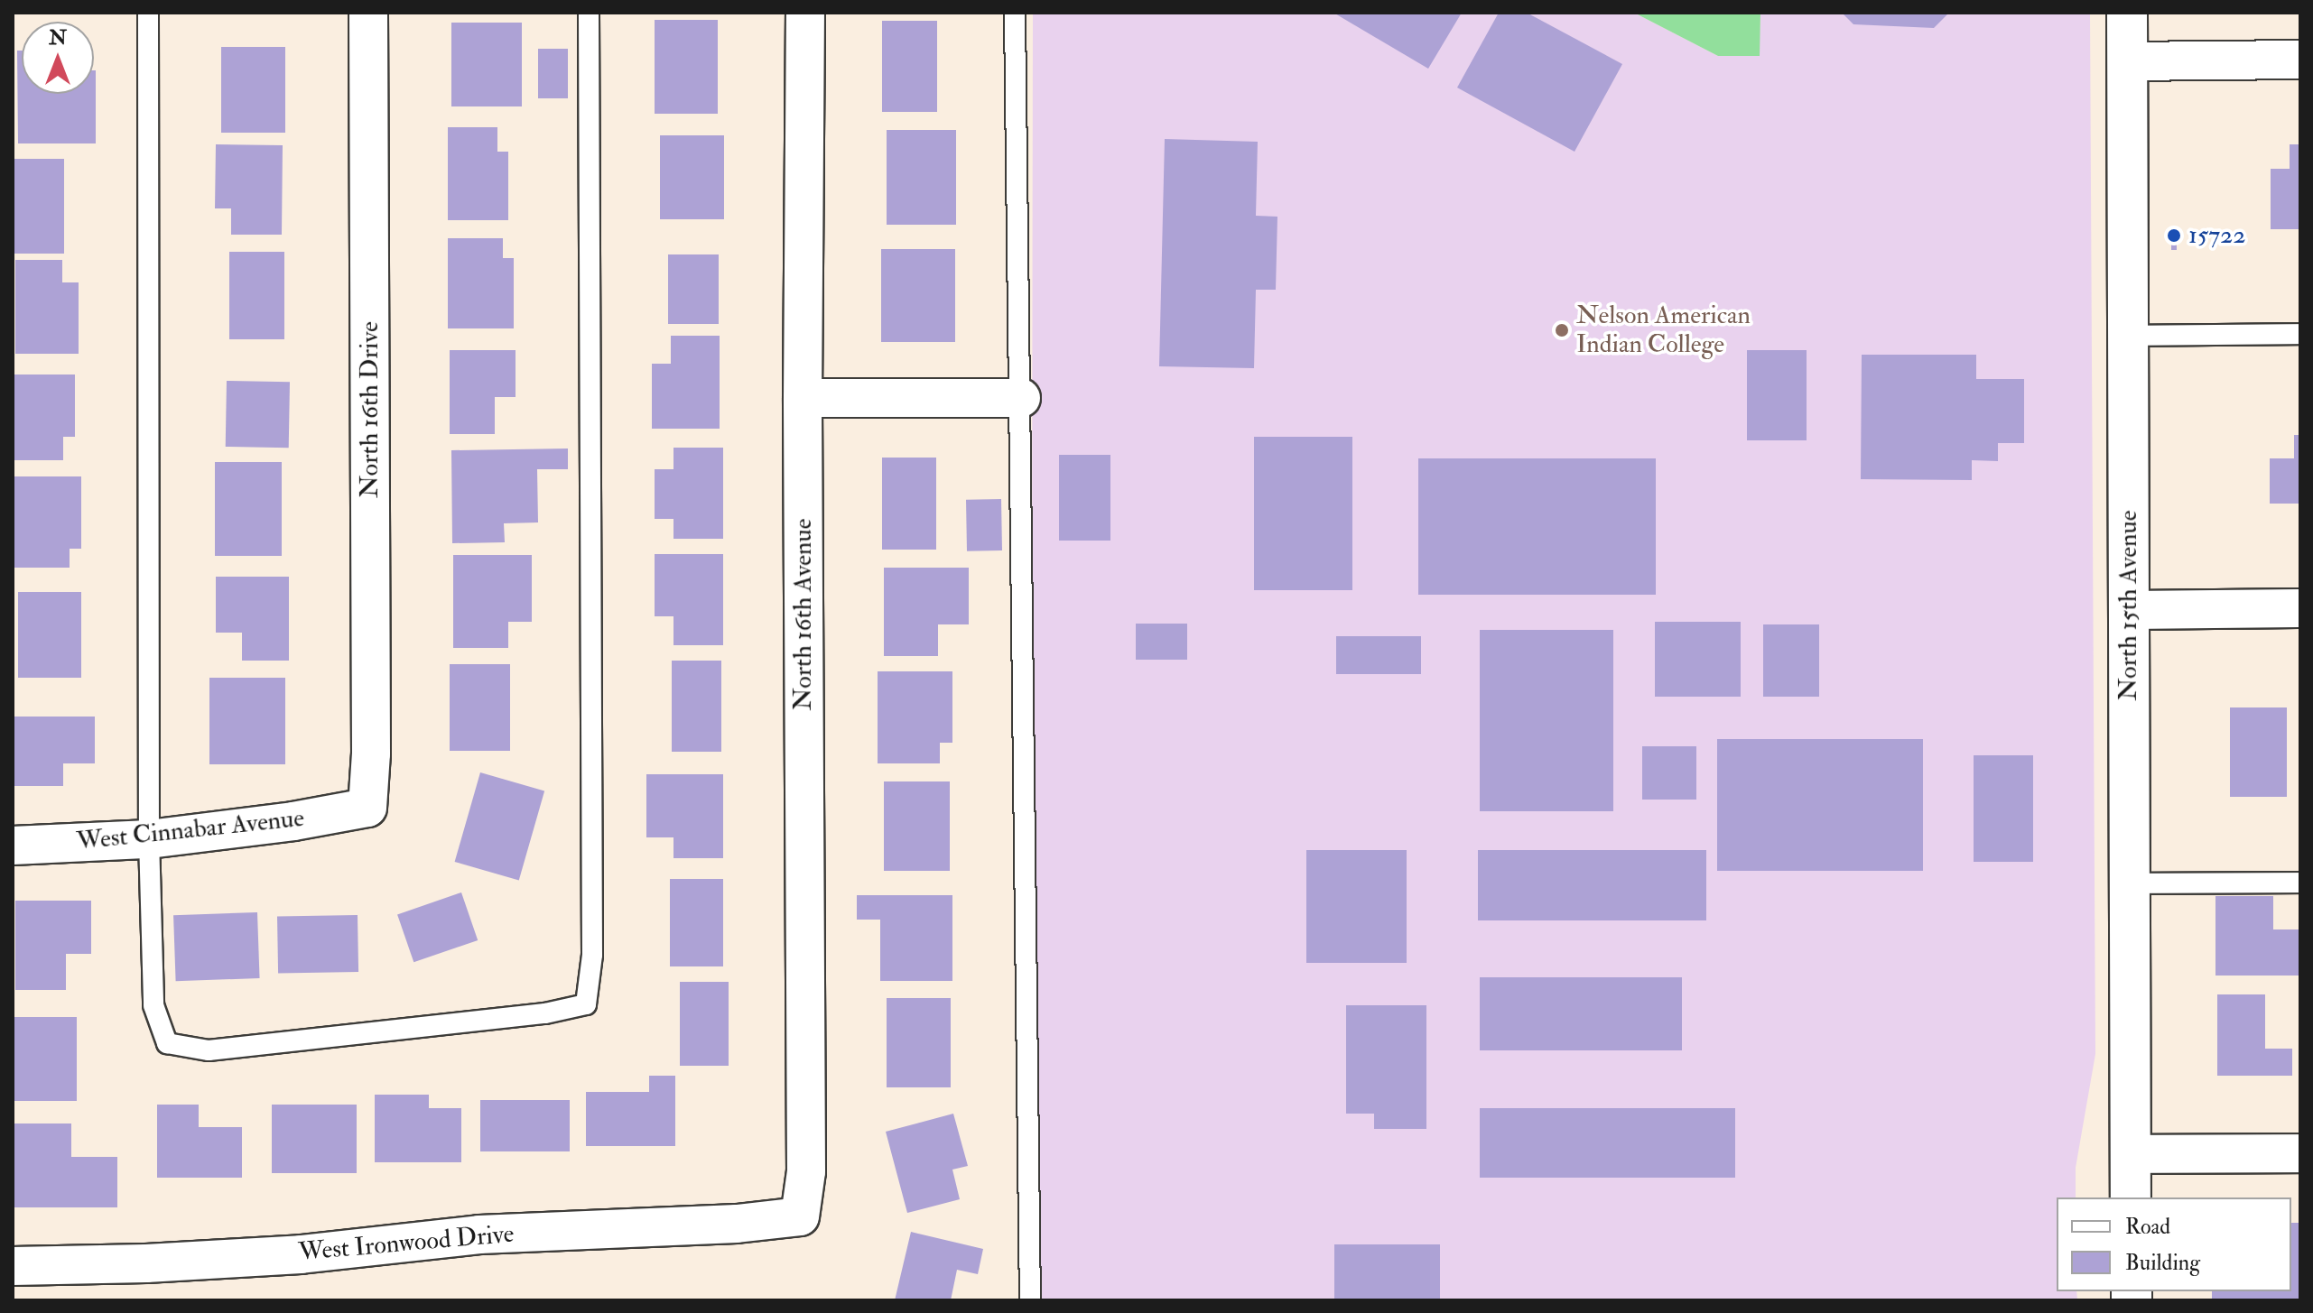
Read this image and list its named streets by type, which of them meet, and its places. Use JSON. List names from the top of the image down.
{
  "streets": {
    "street": [
      "North 16th Drive",
      "North 15th Avenue",
      "North 16th Avenue",
      "West Cinnabar Avenue",
      "West Ironwood Drive"
    ]
  },
  "crossings": [
    ["North 16th Drive", "West Cinnabar Avenue"],
    ["North 16th Avenue", "West Ironwood Drive"]
  ],
  "places": ["15722", "Nelson American Indian College"],
  "legend": ["Road", "Building"],
  "north": "top"
}
